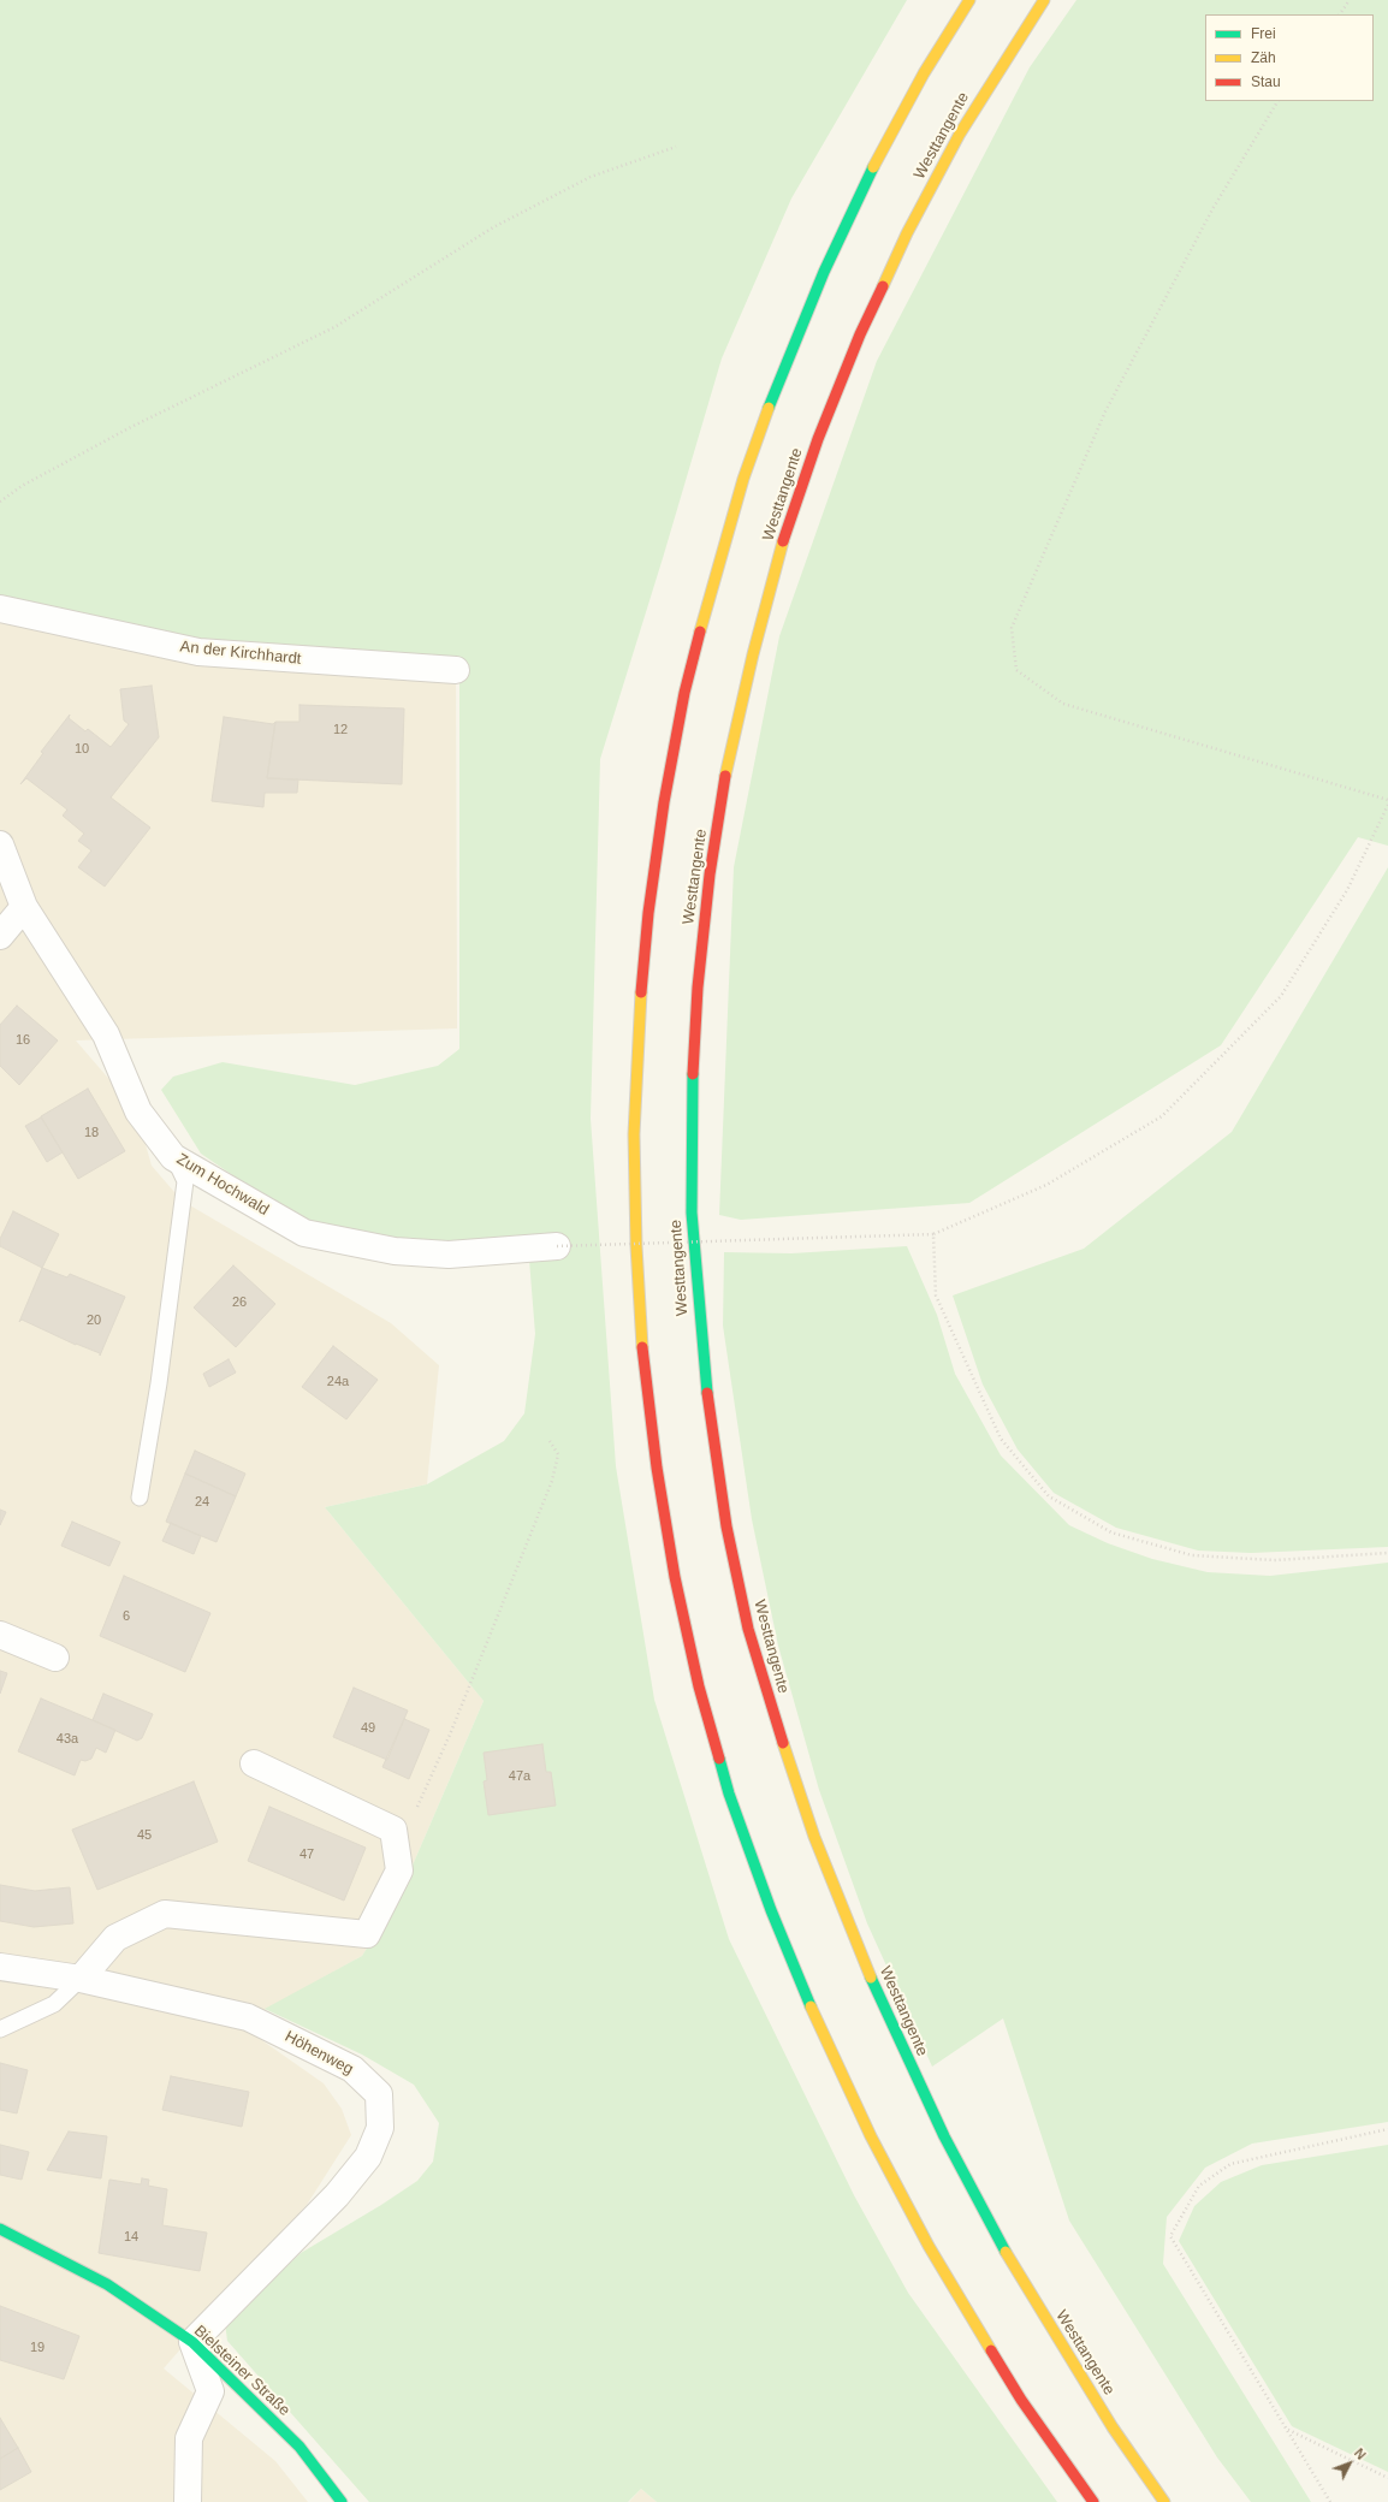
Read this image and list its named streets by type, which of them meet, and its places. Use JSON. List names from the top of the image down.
{
  "streets": {
    "main road": ["Westtangente", "Bielsteiner Straße"],
    "street": ["An der Kirchhardt", "Zum Hochwald", "Höhenweg"]
  },
  "crossings": [
    ["Höhenweg", "Bielsteiner Straße"]
  ],
  "house_numbers": [
    "12",
    "10",
    "16",
    "18",
    "26",
    "20",
    "24a",
    "24",
    "6",
    "49",
    "43a",
    "47a",
    "45",
    "47",
    "14",
    "19"
  ],
  "legend": ["Frei", "Zäh", "Stau"],
  "north": "top right"
}
